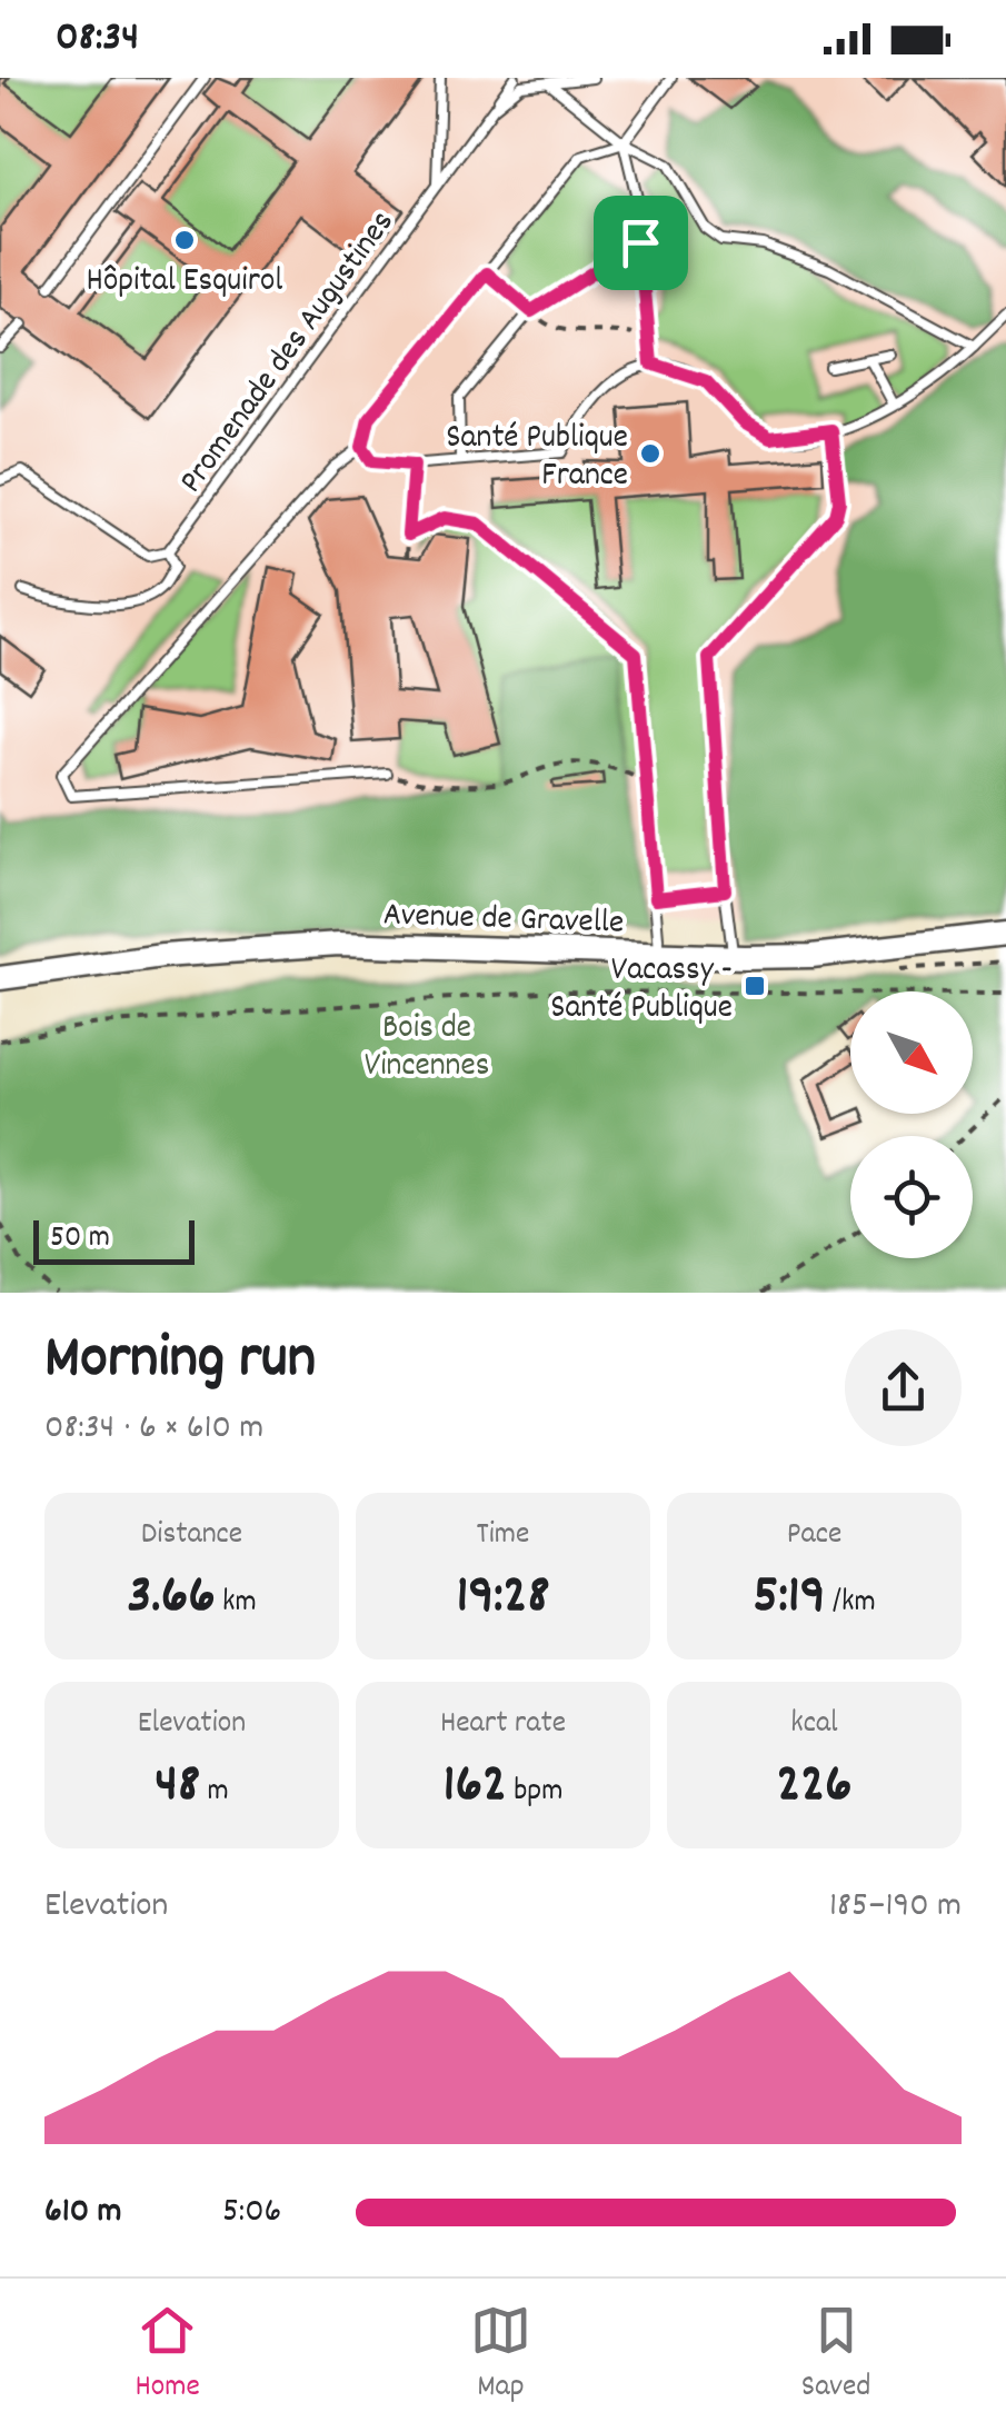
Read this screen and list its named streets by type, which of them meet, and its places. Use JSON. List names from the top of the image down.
{
  "streets": {
    "street": ["Avenue de Gravelle"],
    "lane": ["Promenade des Augustines"]
  },
  "parks": ["Bois de Vincennes"],
  "places": {
    "other": ["Hôpital Esquirol", "Santé Publique France"],
    "transit": ["Vacassy - Santé Publique"]
  },
  "scale_bar": "50 m",
  "north": "bottom right",
  "page": {
    "status": "08:34",
    "scale": "50 m",
    "heading": ["Morning run", "08:34 · 6 × 610 m"],
    "stats": [
      ["Distance", "3.66 km"],
      ["Time", "19:28"],
      ["Pace", "5:19 /km"],
      ["Elevation", "48 m"],
      ["Heart rate", "162 bpm"],
      ["kcal", "226"]
    ],
    "chart": ["Elevation", "185–190 m"],
    "list": [
      {
        "name": "610 m",
        "note": "5:06"
      }
    ],
    "tabs": ["Home", "Map", "Saved"]
  }
}
